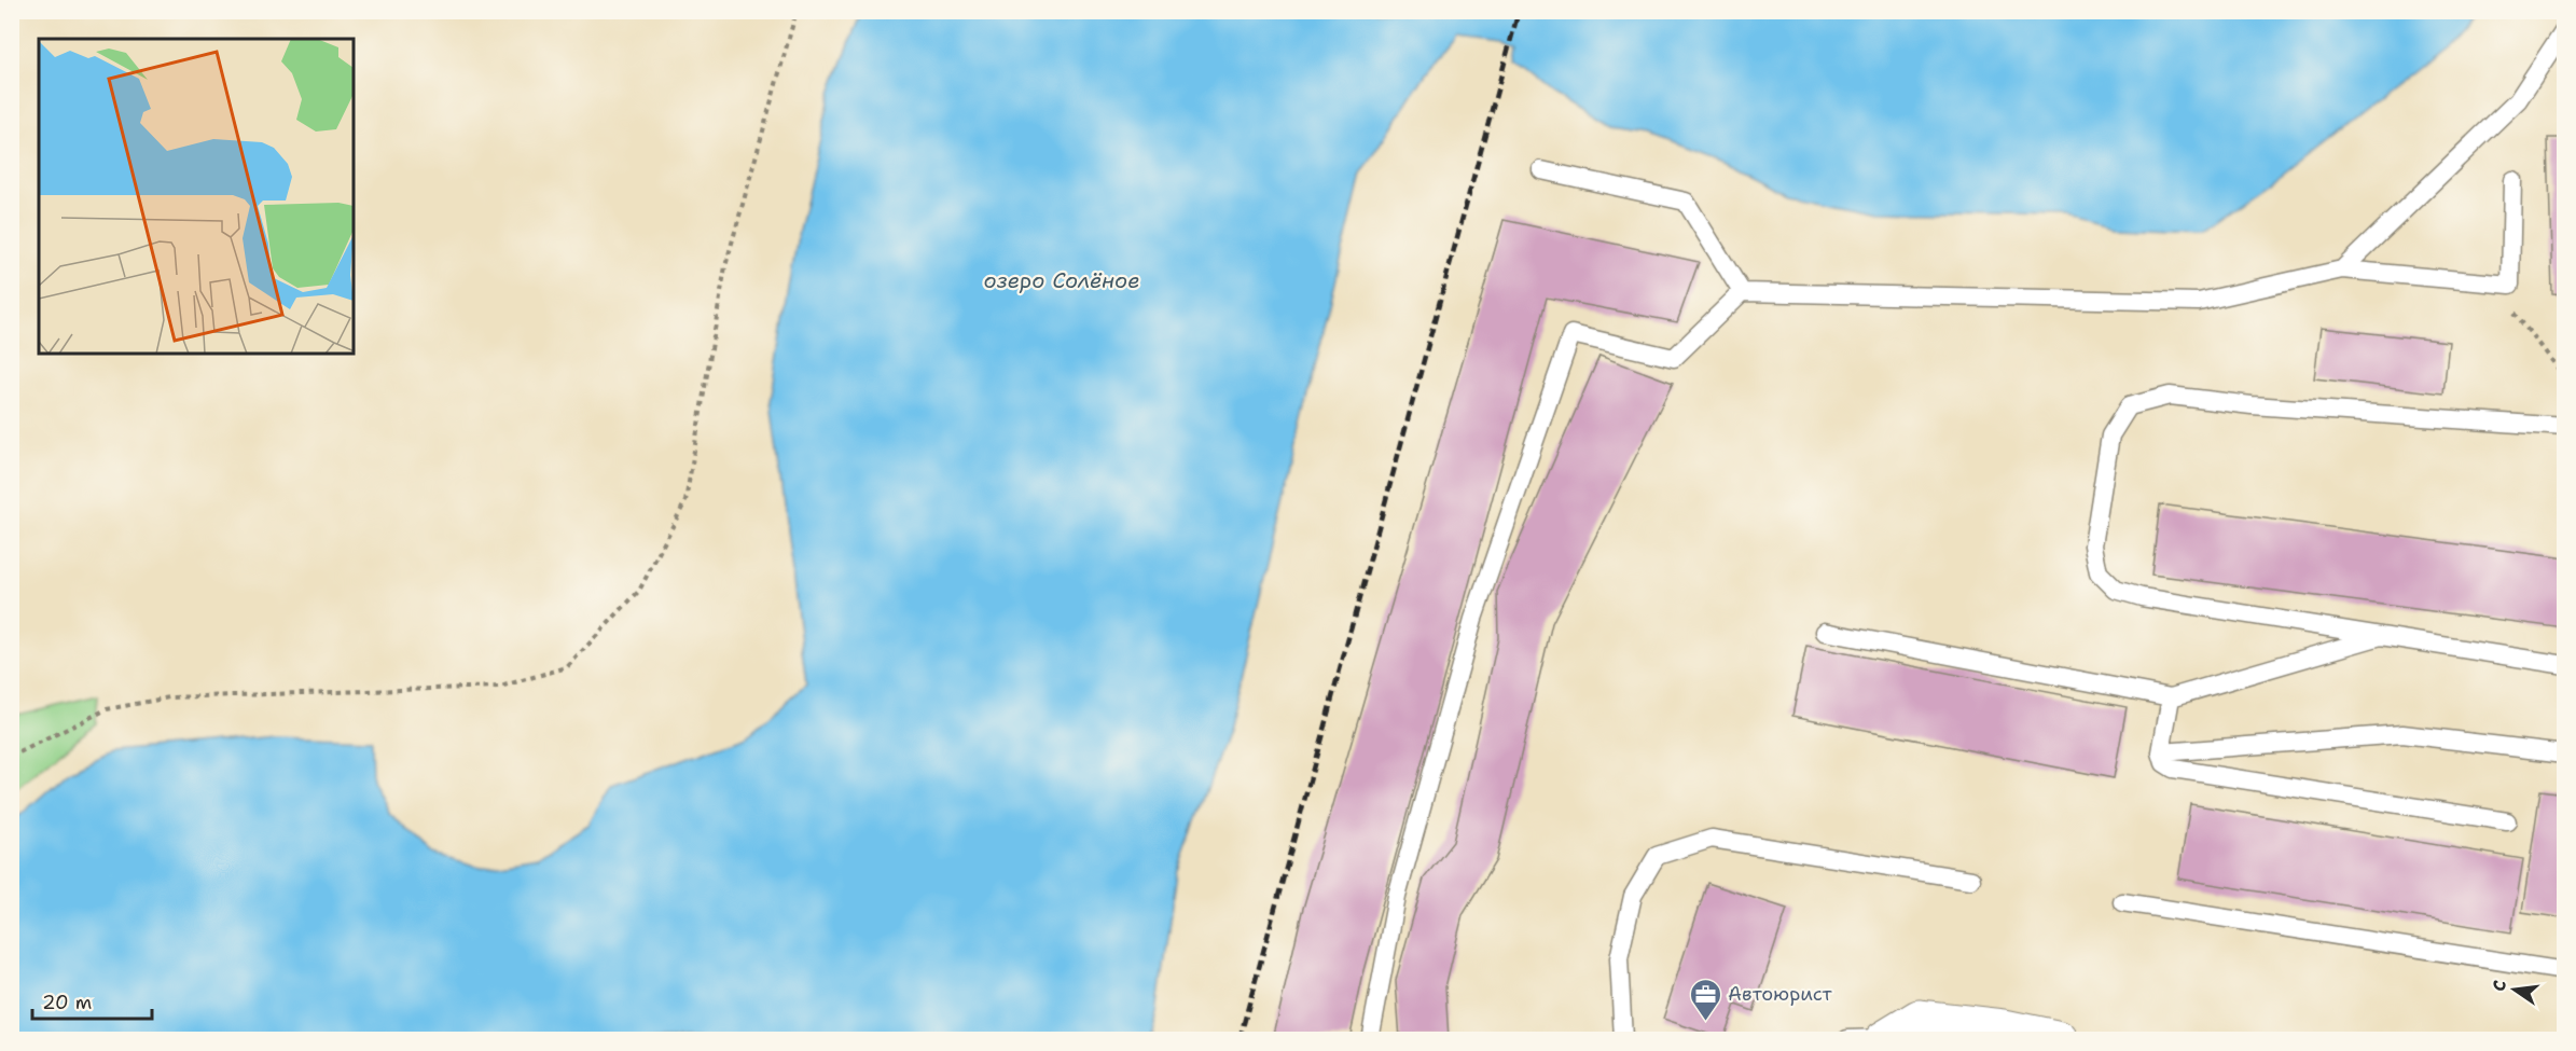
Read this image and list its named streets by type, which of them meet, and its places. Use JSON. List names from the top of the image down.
{
  "water": ["озеро Солёное"],
  "places": {
    "office": ["Автоюрист"]
  },
  "scale_bar": "20 m",
  "north": "left"
}
